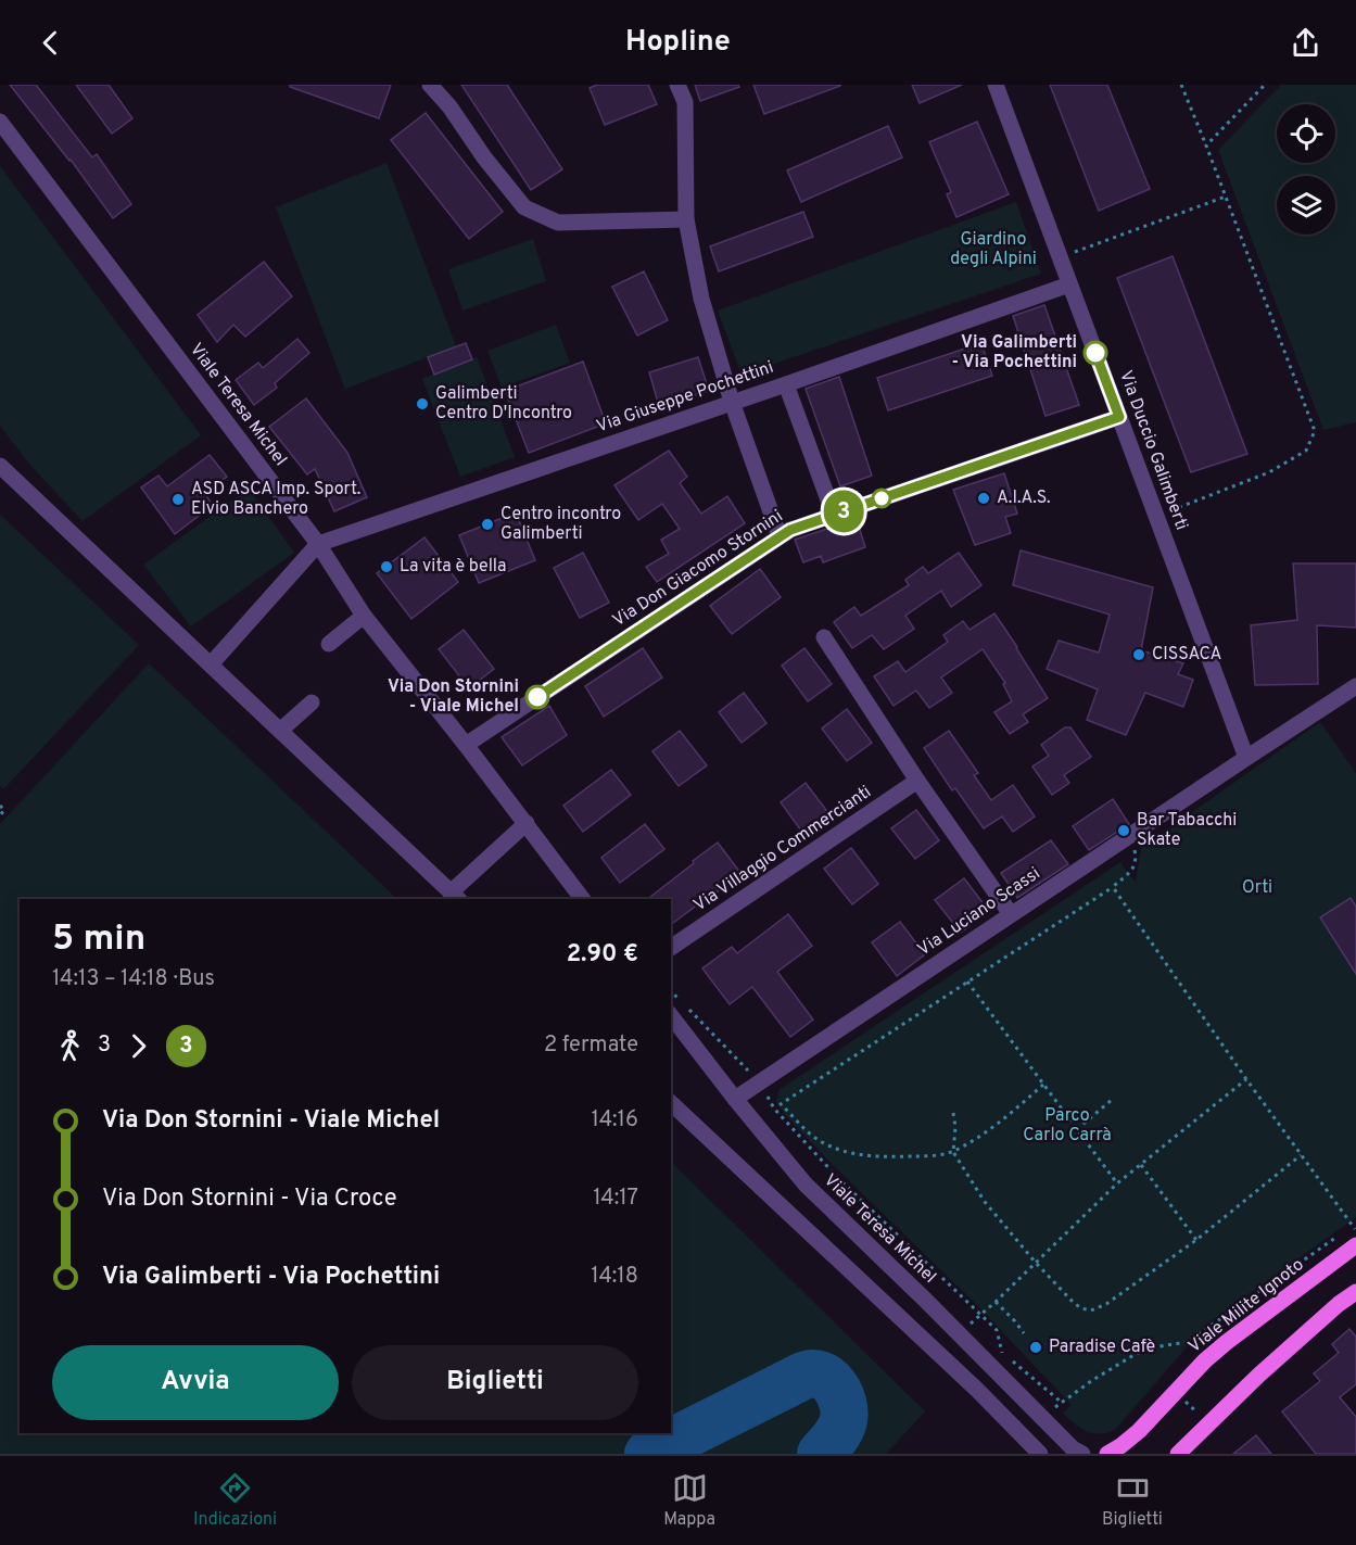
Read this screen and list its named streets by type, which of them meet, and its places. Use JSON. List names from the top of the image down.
{
  "streets": {
    "main road": ["Viale Milite Ignoto"],
    "street": [
      "Via Giuseppe Pochettini",
      "Viale Teresa Michel",
      "Via Duccio Galimberti",
      "Via Don Giacomo Stornini",
      "Via Villaggio Commercianti",
      "Via Luciano Scassi"
    ]
  },
  "crossings": [
    ["Via Giuseppe Pochettini", "Viale Teresa Michel"],
    ["Via Giuseppe Pochettini", "Via Duccio Galimberti"],
    ["Viale Teresa Michel", "Via Don Giacomo Stornini"],
    ["Viale Teresa Michel", "Via Luciano Scassi"],
    ["Via Duccio Galimberti", "Via Don Giacomo Stornini"],
    ["Via Duccio Galimberti", "Via Luciano Scassi"]
  ],
  "parks": ["Giardino degli Alpini", "Orti", "Parco Carlo Carrà"],
  "places": [
    "Via Galimberti - Via Pochettini",
    "Galimberti Centro D'Incontro",
    "A.I.A.S.",
    "ASD ASCA Imp. Sport. Elvio Banchero",
    "Centro incontro Galimberti",
    "La vita è bella",
    "CISSACA",
    "Via Don Stornini - Viale Michel",
    "Bar Tabacchi Skate",
    "Paradise Cafè"
  ],
  "lines": ["bus line 3"],
  "page": {
    "header": "Hopline",
    "on_map": "3",
    "heading": ["5 min", "14:13 – 14:18 · Bus", "2.90 €"],
    "legs": ["3", "3", "2 fermate"],
    "list": [
      {
        "name": "Via Don Stornini - Viale Michel",
        "value": "14:16"
      },
      {
        "name": "Via Don Stornini - Via Croce",
        "value": "14:17"
      },
      {
        "name": "Via Galimberti - Via Pochettini",
        "value": "14:18"
      }
    ],
    "buttons": ["Avvia", "Biglietti"],
    "tabs": ["Indicazioni", "Mappa", "Biglietti"]
  }
}
